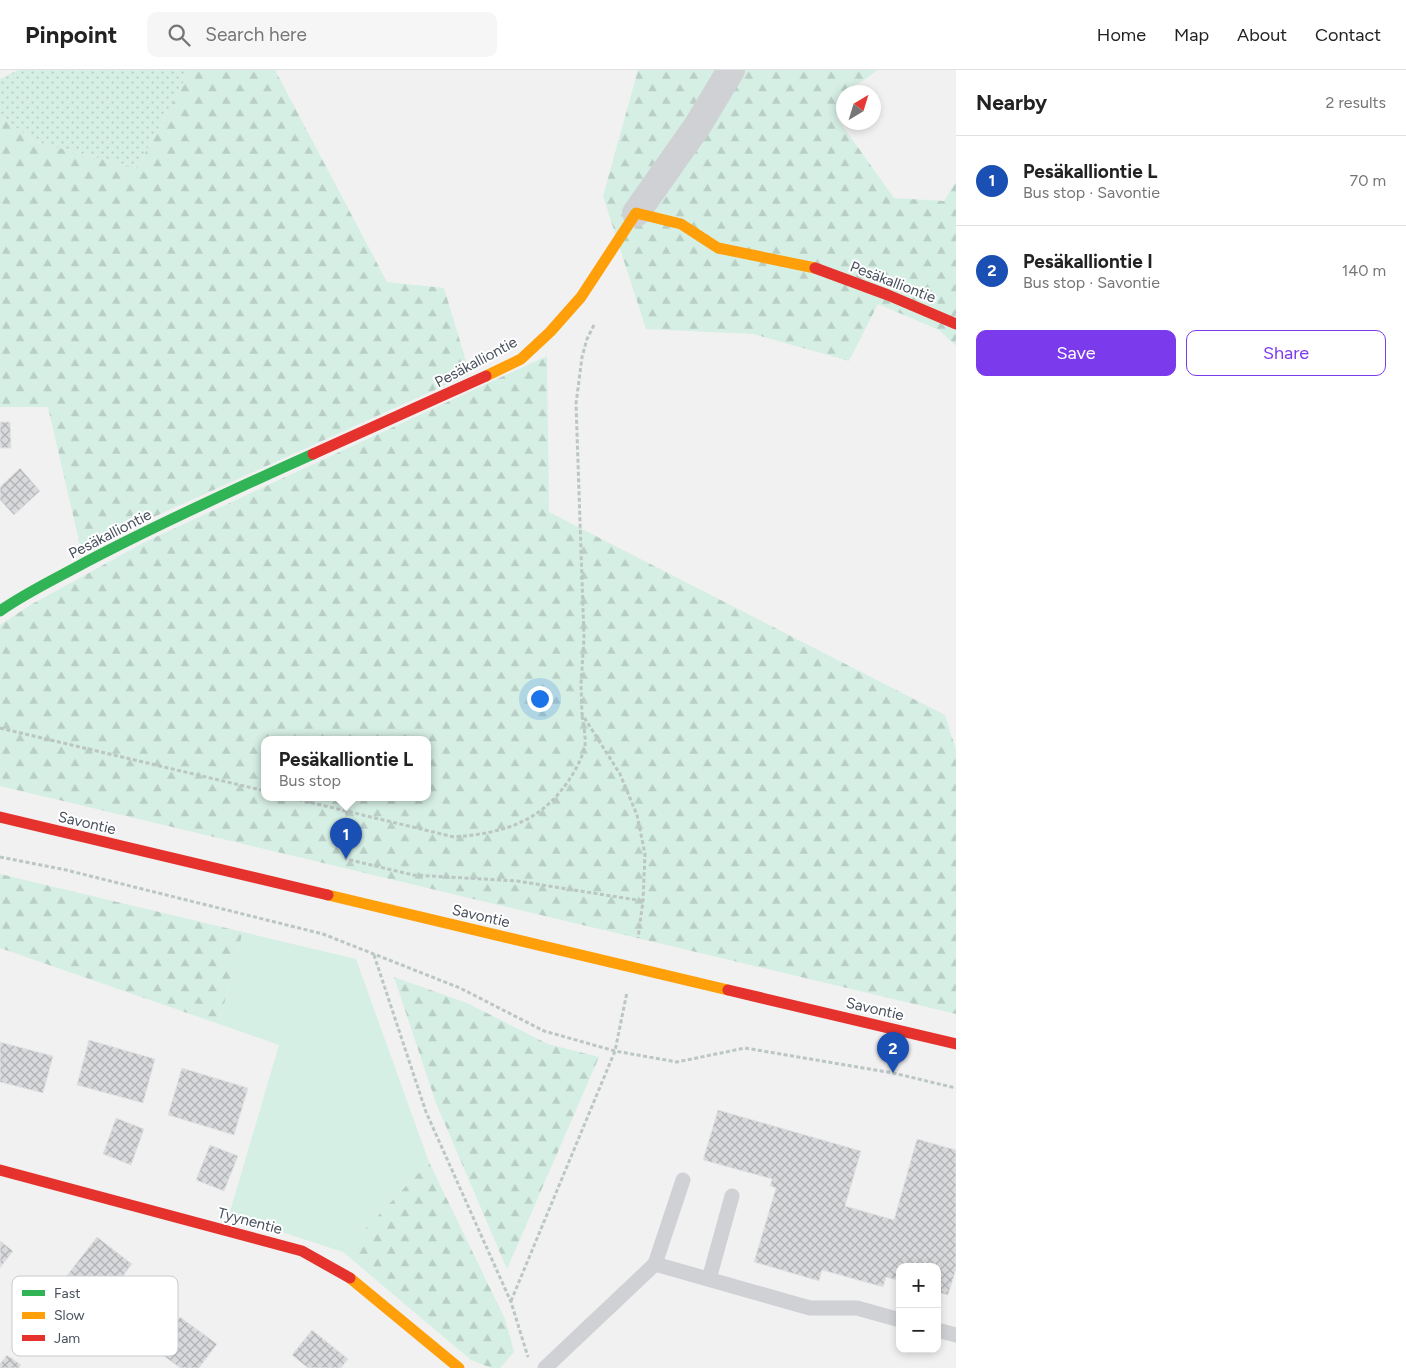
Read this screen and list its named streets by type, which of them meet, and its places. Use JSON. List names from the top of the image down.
{
  "streets": {
    "street": ["Pesäkalliontie", "Savontie", "Tyynentie"]
  },
  "legend": ["Fast", "Slow", "Jam"],
  "north": "top right",
  "page": {
    "header": "Pinpoint",
    "search": "Search here",
    "nav": [
      "Home",
      "Map",
      "About",
      "Contact"
    ],
    "heading": ["Nearby", "2 results"],
    "list": [
      {
        "mark": "1",
        "name": "Pesäkalliontie L",
        "note": "Bus stop · Savontie",
        "value": "70 m"
      },
      {
        "mark": "2",
        "name": "Pesäkalliontie I",
        "note": "Bus stop · Savontie",
        "value": "140 m"
      }
    ],
    "buttons": ["Save", "Share"],
    "popup": ["Pesäkalliontie L", "Bus stop"],
    "pins": ["1", "2"],
    "map_buttons": ["+", "−"]
  }
}
